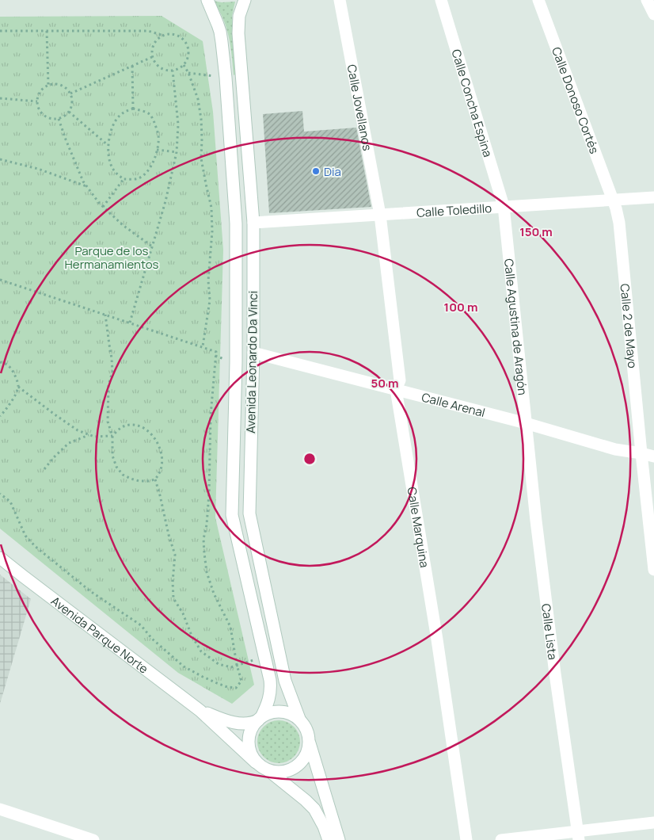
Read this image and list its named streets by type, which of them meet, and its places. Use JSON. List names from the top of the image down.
{
  "streets": {
    "street": [
      "Calle Donoso Cortés",
      "Calle Concha Espina",
      "Calle Jovellanos",
      "Calle Toledillo",
      "Calle 2 de Mayo",
      "Calle Agustina de Aragón",
      "Avenida Leonardo Da Vinci",
      "Calle Arenal",
      "Calle Marquina",
      "Calle Lista",
      "Avenida Parque Norte"
    ]
  },
  "crossings": [
    ["Calle Donoso Cortés", "Calle Toledillo"],
    ["Calle Donoso Cortés", "Calle 2 de Mayo"],
    ["Calle Concha Espina", "Calle Toledillo"],
    ["Calle Concha Espina", "Calle Agustina de Aragón"],
    ["Calle Jovellanos", "Calle Toledillo"],
    ["Calle Jovellanos", "Calle Marquina"],
    ["Calle Toledillo", "Calle 2 de Mayo"],
    ["Calle Toledillo", "Calle Agustina de Aragón"],
    ["Calle Toledillo", "Avenida Leonardo Da Vinci"],
    ["Calle Toledillo", "Calle Marquina"],
    ["Calle 2 de Mayo", "Calle Arenal"],
    ["Calle Agustina de Aragón", "Calle Arenal"],
    ["Calle Agustina de Aragón", "Calle Lista"],
    ["Avenida Leonardo Da Vinci", "Calle Arenal"],
    ["Avenida Leonardo Da Vinci", "Avenida Parque Norte"],
    ["Calle Arenal", "Calle Marquina"],
    ["Calle Arenal", "Calle Lista"]
  ],
  "parks": ["Parque de los Hermanamientos"],
  "places": ["Dia"],
  "rings": ["150 m", "100 m", "50 m"]
}
